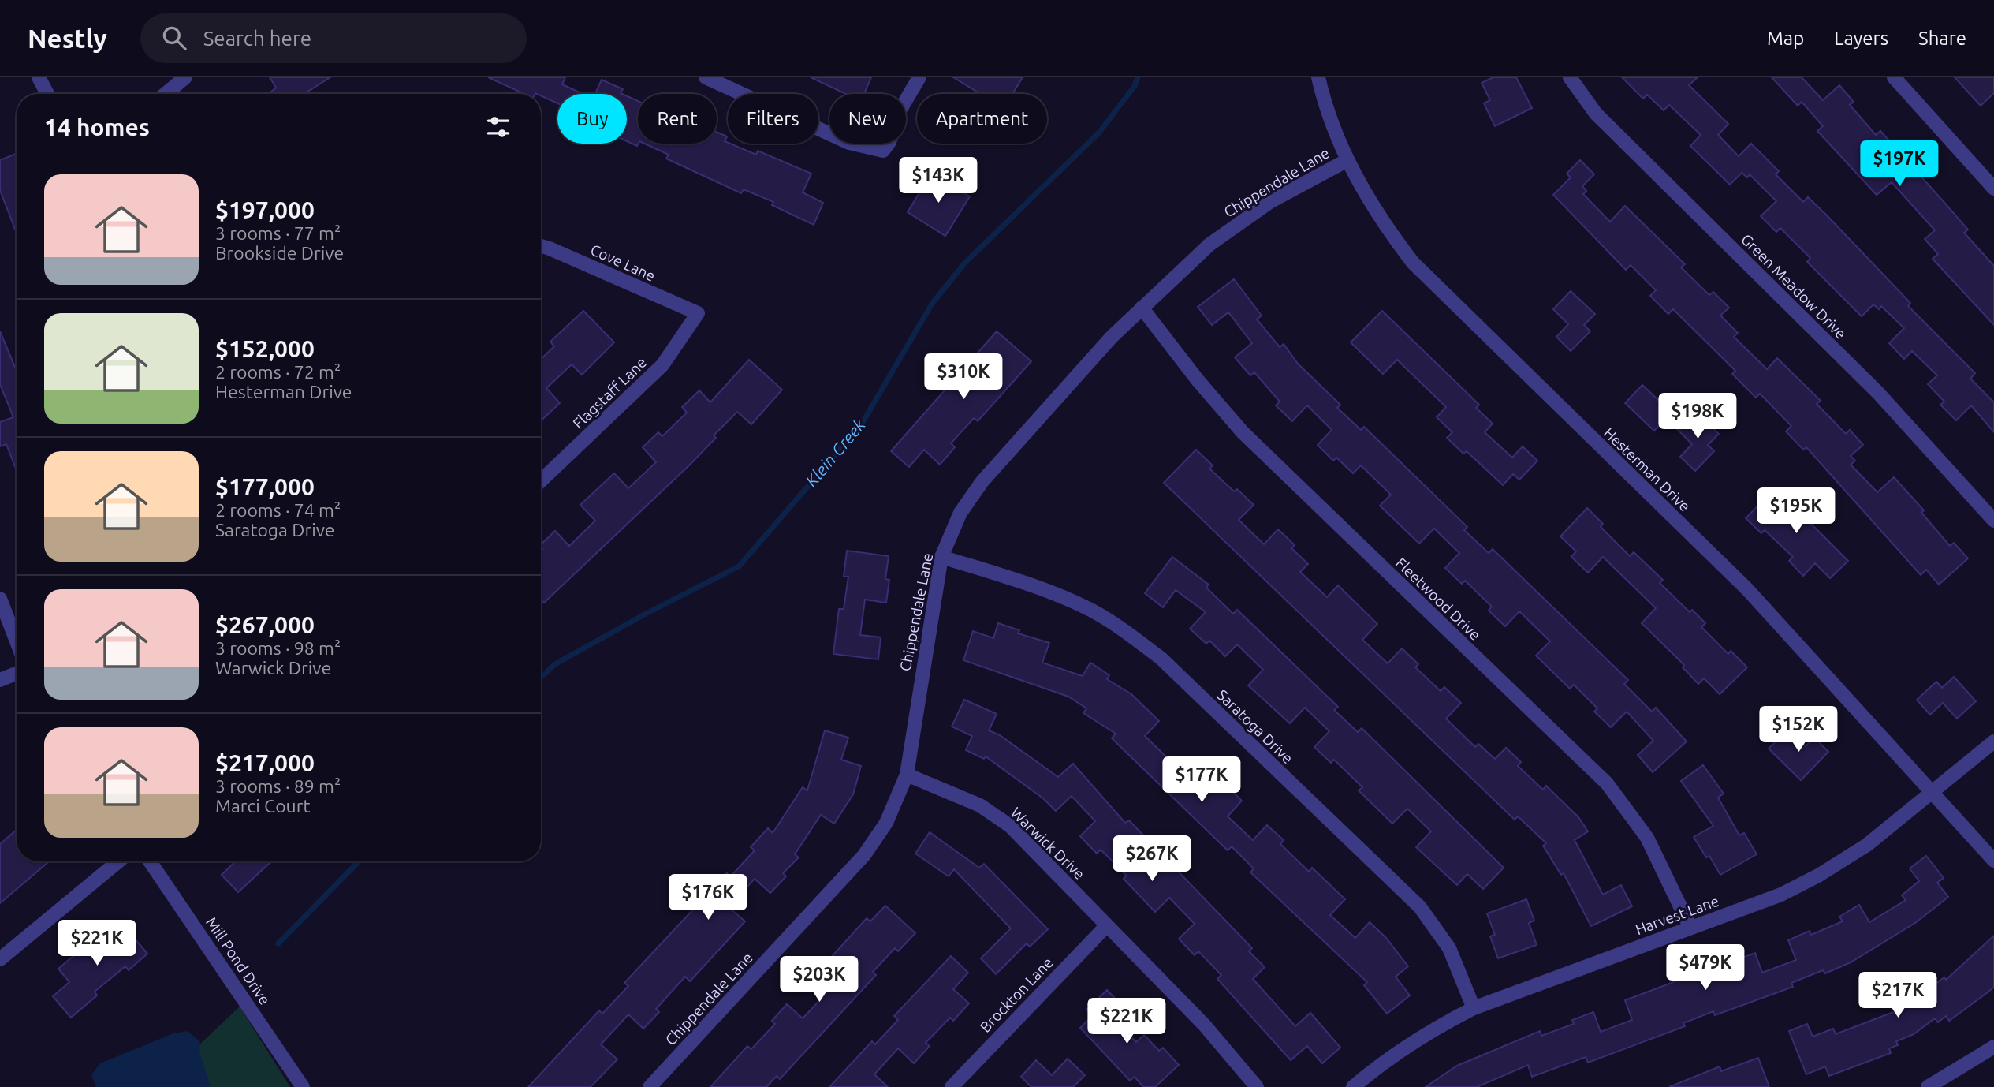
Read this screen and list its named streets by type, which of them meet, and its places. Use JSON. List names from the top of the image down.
{
  "streets": {
    "street": [
      "Chippendale Lane",
      "Cove Lane",
      "Green Meadow Drive",
      "Flagstaff Lane",
      "Hesterman Drive",
      "Fleetwood Drive",
      "Saratoga Drive",
      "Warwick Drive",
      "Harvest Lane",
      "Mill Pond Drive",
      "Brockton Lane"
    ]
  },
  "crossings": [
    ["Chippendale Lane", "Hesterman Drive"],
    ["Chippendale Lane", "Fleetwood Drive"],
    ["Chippendale Lane", "Saratoga Drive"],
    ["Chippendale Lane", "Warwick Drive"],
    ["Cove Lane", "Flagstaff Lane"],
    ["Hesterman Drive", "Harvest Lane"],
    ["Fleetwood Drive", "Harvest Lane"],
    ["Saratoga Drive", "Harvest Lane"],
    ["Warwick Drive", "Brockton Lane"]
  ],
  "water": ["Klein Creek"],
  "page": {
    "header": "Nestly",
    "search": "Search here",
    "nav": ["Map", "Layers", "Share"],
    "chip": [
      "Buy",
      "Rent",
      "Filters",
      "New",
      "Apartment"
    ],
    "heading": "14 homes",
    "price": [
      "$197K",
      "$143K",
      "$310K",
      "$198K",
      "$195K",
      "$152K",
      "$177K",
      "$267K",
      "$176K",
      "$221K",
      "$479K",
      "$203K",
      "$217K",
      "$221K"
    ],
    "list": [
      {
        "name": "$197,000",
        "note": "3 rooms · 77 m² · Brookside Drive"
      },
      {
        "name": "$152,000",
        "note": "2 rooms · 72 m² · Hesterman Drive"
      },
      {
        "name": "$177,000",
        "note": "2 rooms · 74 m² · Saratoga Drive"
      },
      {
        "name": "$267,000",
        "note": "3 rooms · 98 m² · Warwick Drive"
      },
      {
        "name": "$217,000",
        "note": "3 rooms · 89 m² · Marci Court"
      }
    ]
  }
}
